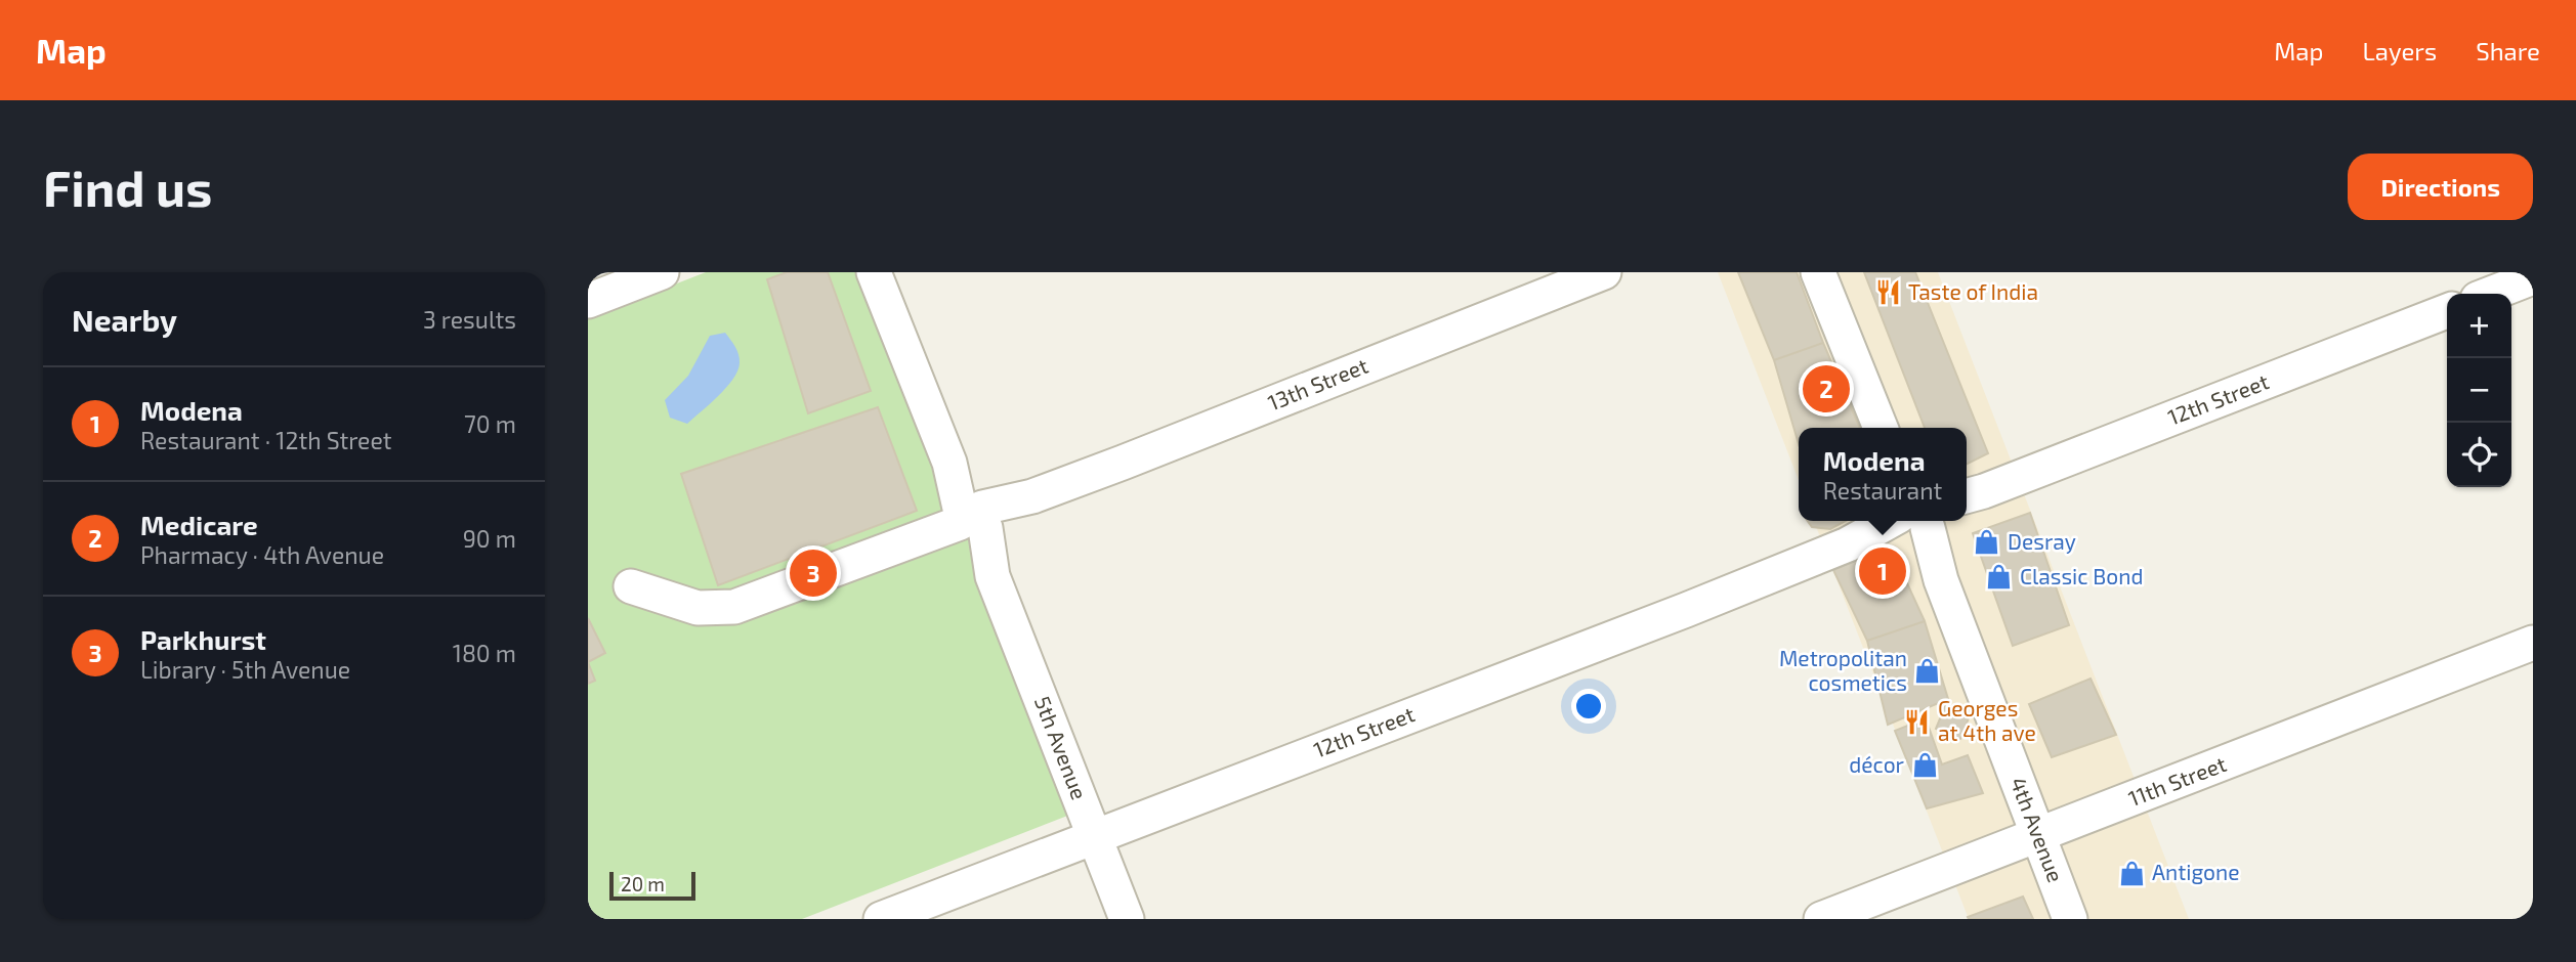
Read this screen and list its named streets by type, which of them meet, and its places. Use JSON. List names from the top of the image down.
{
  "streets": {
    "street": [
      "13th Street",
      "12th Street",
      "5th Avenue",
      "11th Street",
      "4th Avenue"
    ]
  },
  "crossings": [
    ["13th Street", "5th Avenue"],
    ["12th Street", "5th Avenue"],
    ["12th Street", "4th Avenue"],
    ["11th Street", "4th Avenue"]
  ],
  "places": {
    "restaurant": ["Taste of India", "Georges at 4th ave"],
    "shop": [
      "Desray",
      "Classic Bond",
      "Metropolitan cosmetics",
      "décor",
      "Antigone"
    ]
  },
  "scale_bar": "20 m",
  "page": {
    "header": "Map",
    "nav": ["Map", "Layers", "Share"],
    "buttons": "Directions",
    "title": "Find us",
    "heading": ["Nearby", "3 results"],
    "map_buttons": ["+", "−"],
    "pins": ["2", "1", "3"],
    "list": [
      {
        "mark": "1",
        "name": "Modena",
        "note": "Restaurant · 12th Street",
        "value": "70 m"
      },
      {
        "mark": "2",
        "name": "Medicare",
        "note": "Pharmacy · 4th Avenue",
        "value": "90 m"
      },
      {
        "mark": "3",
        "name": "Parkhurst",
        "note": "Library · 5th Avenue",
        "value": "180 m"
      }
    ],
    "popup": ["Modena", "Restaurant"],
    "scale": "20 m"
  }
}
